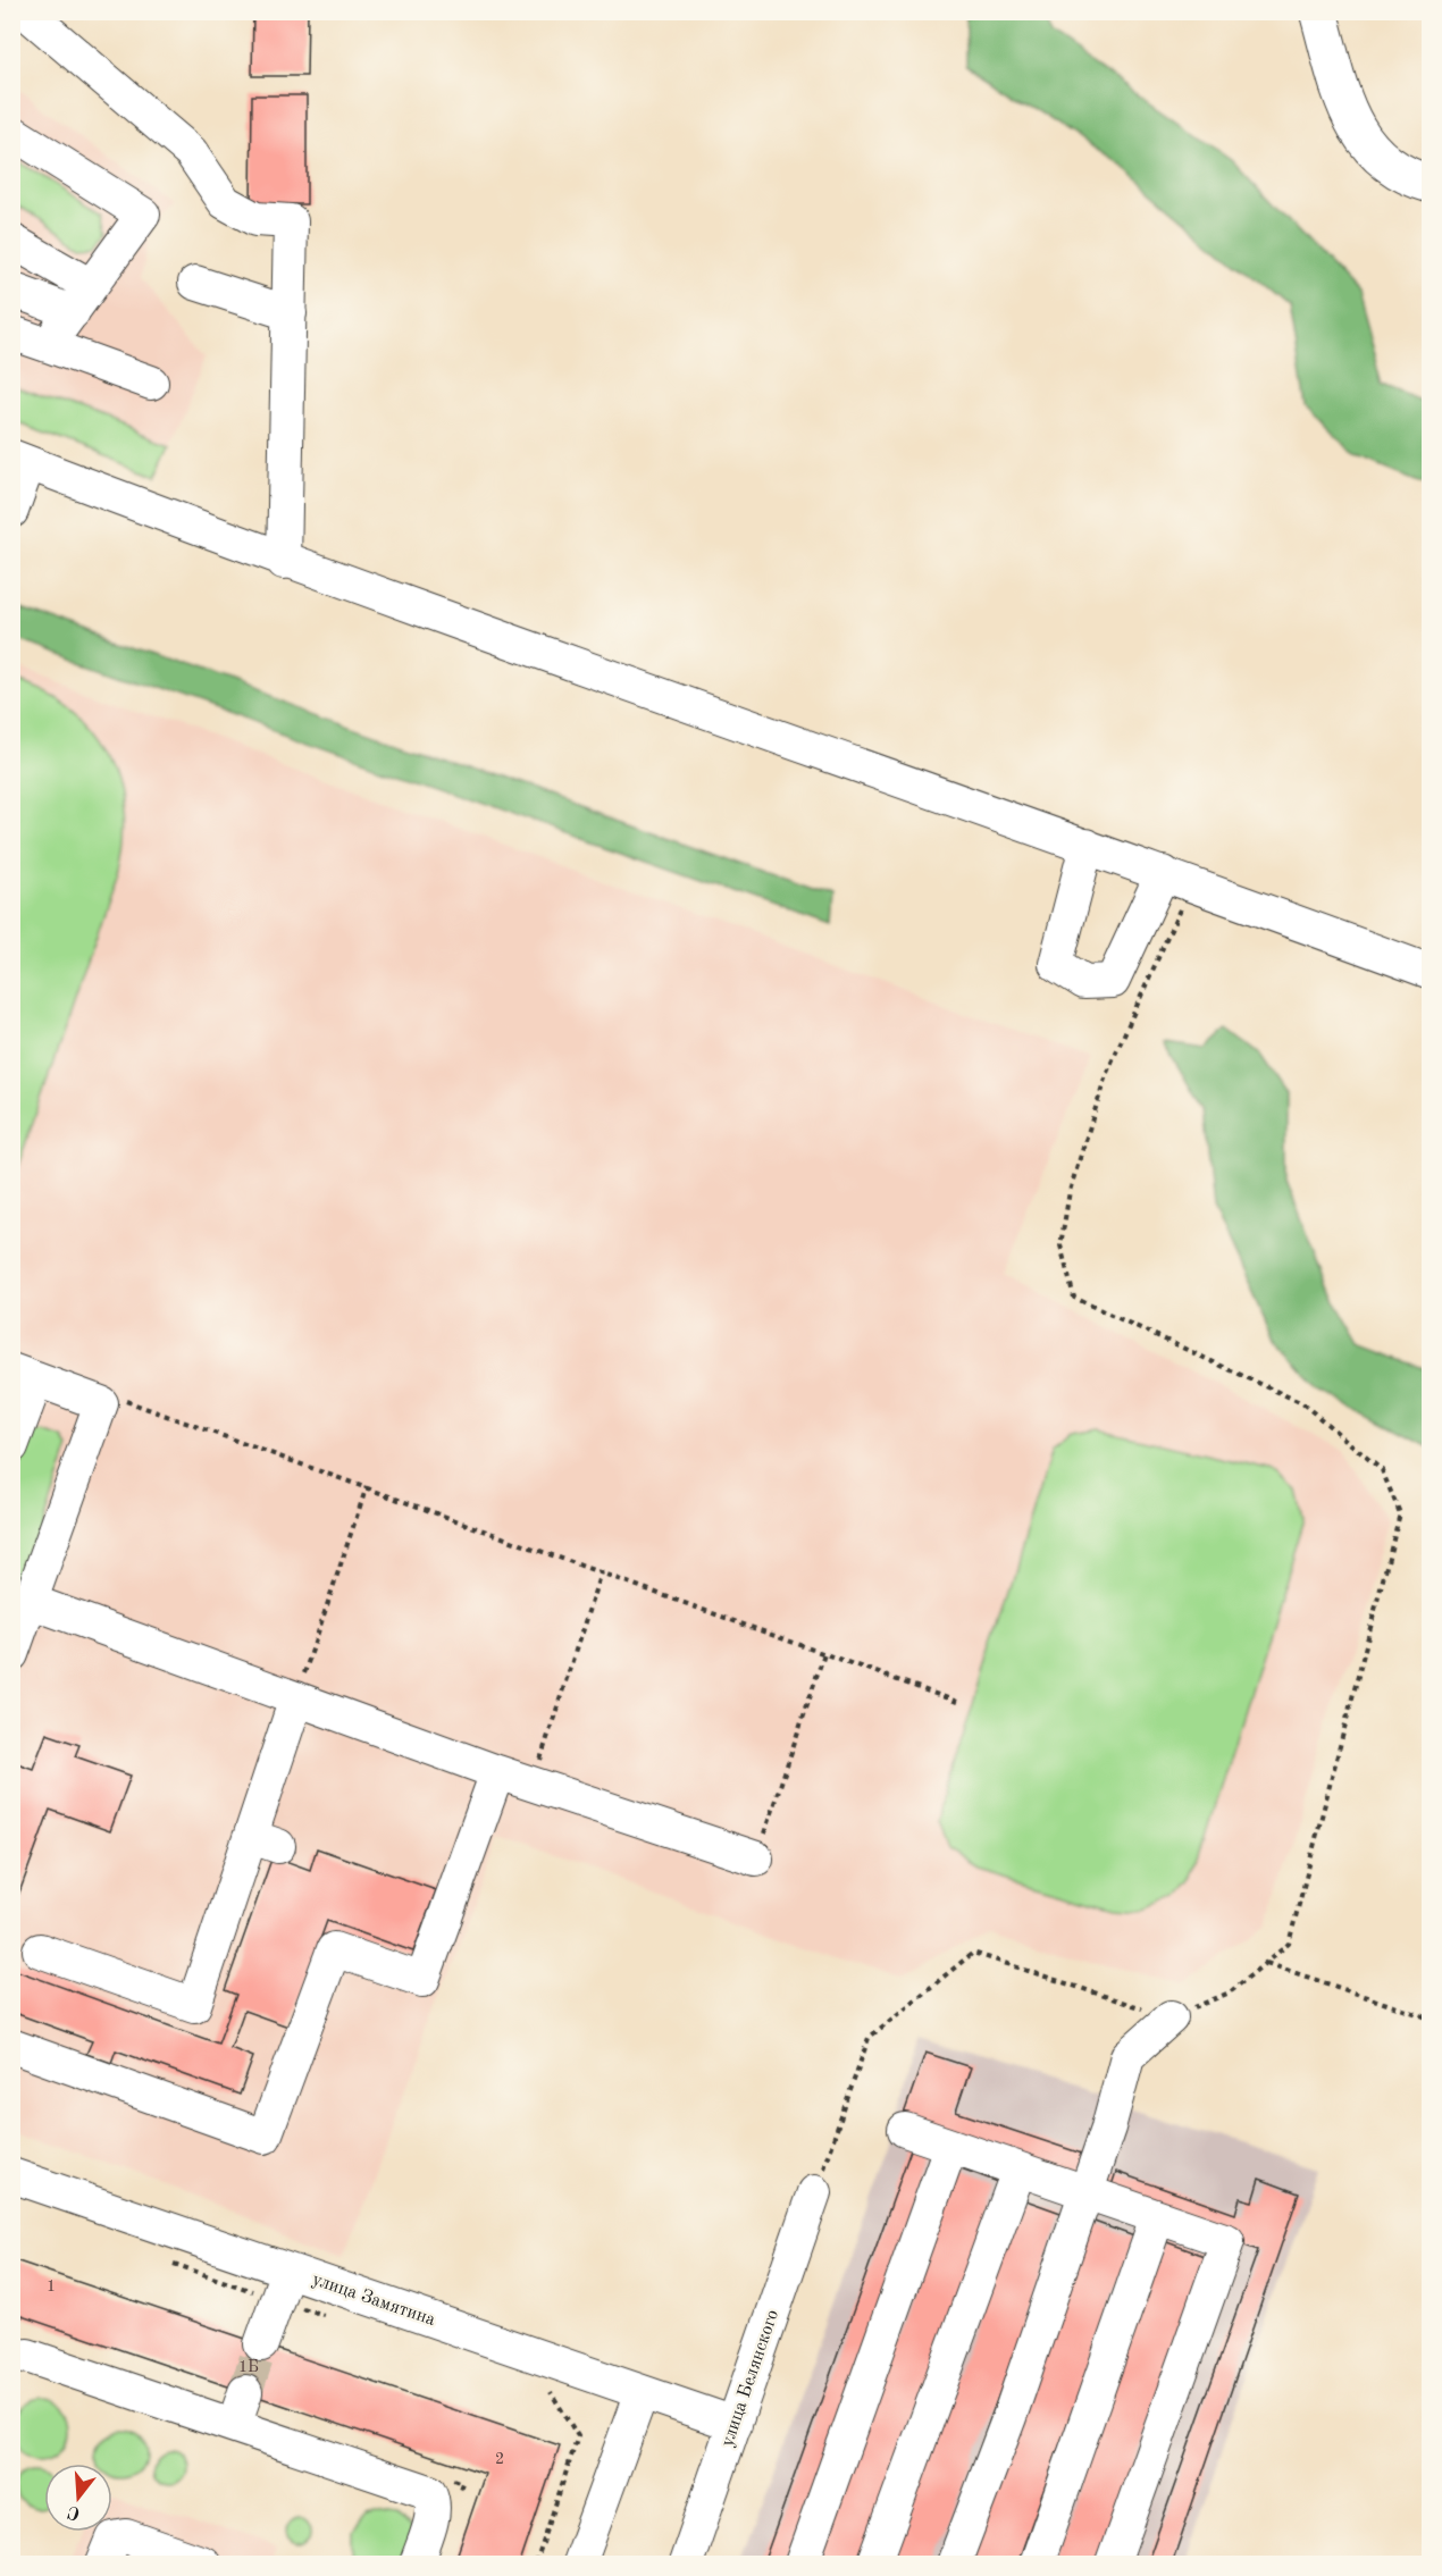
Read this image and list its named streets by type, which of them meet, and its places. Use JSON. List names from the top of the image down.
{
  "streets": {
    "street": ["улица Замятина", "улица Белянского"]
  },
  "crossings": [
    ["улица Замятина", "улица Белянского"]
  ],
  "house_numbers": ["1", "1Б", "2"],
  "north": "bottom"
}
